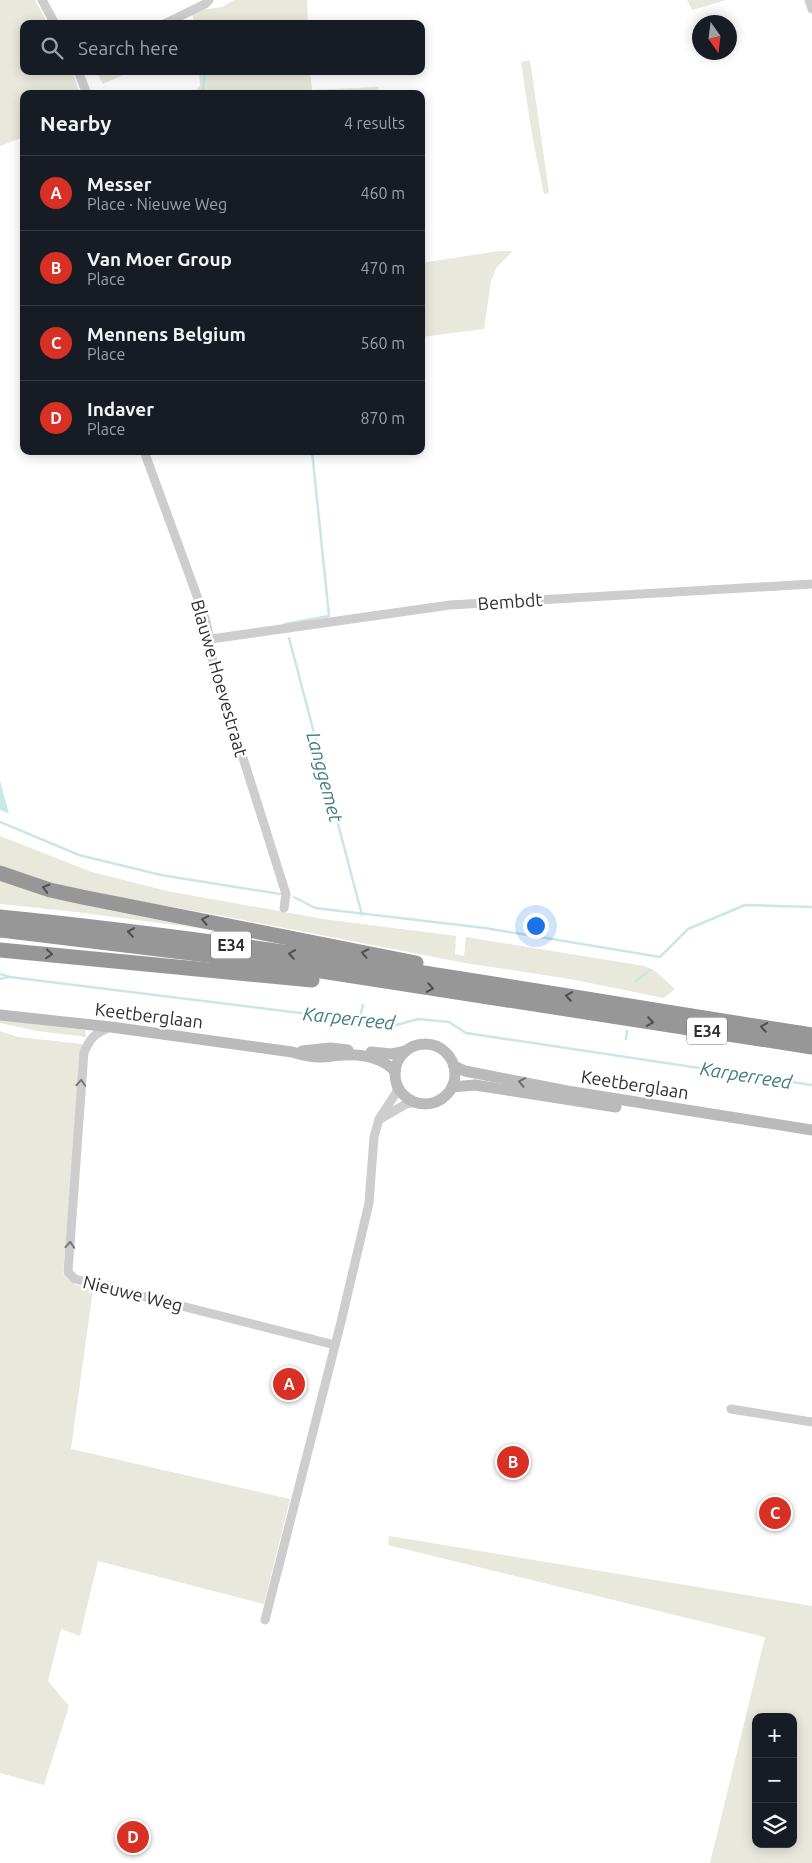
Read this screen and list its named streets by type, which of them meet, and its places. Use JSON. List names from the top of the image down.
{
  "streets": {
    "highway": ["E34"],
    "main road": ["Keetberglaan"],
    "street": ["Bembdt", "Blauwe Hoevestraat", "Nieuwe Weg"]
  },
  "crossings": [
    ["Bembdt", "Blauwe Hoevestraat"],
    ["Keetberglaan", "Nieuwe Weg"]
  ],
  "water": ["Langgemet", "Karperreed"],
  "north": "bottom",
  "page": {
    "search": "Search here",
    "heading": ["Nearby", "4 results"],
    "list": [
      {
        "mark": "A",
        "name": "Messer",
        "note": "Place · Nieuwe Weg",
        "value": "460 m"
      },
      {
        "mark": "B",
        "name": "Van Moer Group",
        "note": "Place",
        "value": "470 m"
      },
      {
        "mark": "C",
        "name": "Mennens Belgium",
        "note": "Place",
        "value": "560 m"
      },
      {
        "mark": "D",
        "name": "Indaver",
        "note": "Place",
        "value": "870 m"
      }
    ],
    "pins": [
      "A",
      "B",
      "C",
      "D"
    ],
    "map_buttons": ["+", "−"]
  }
}
